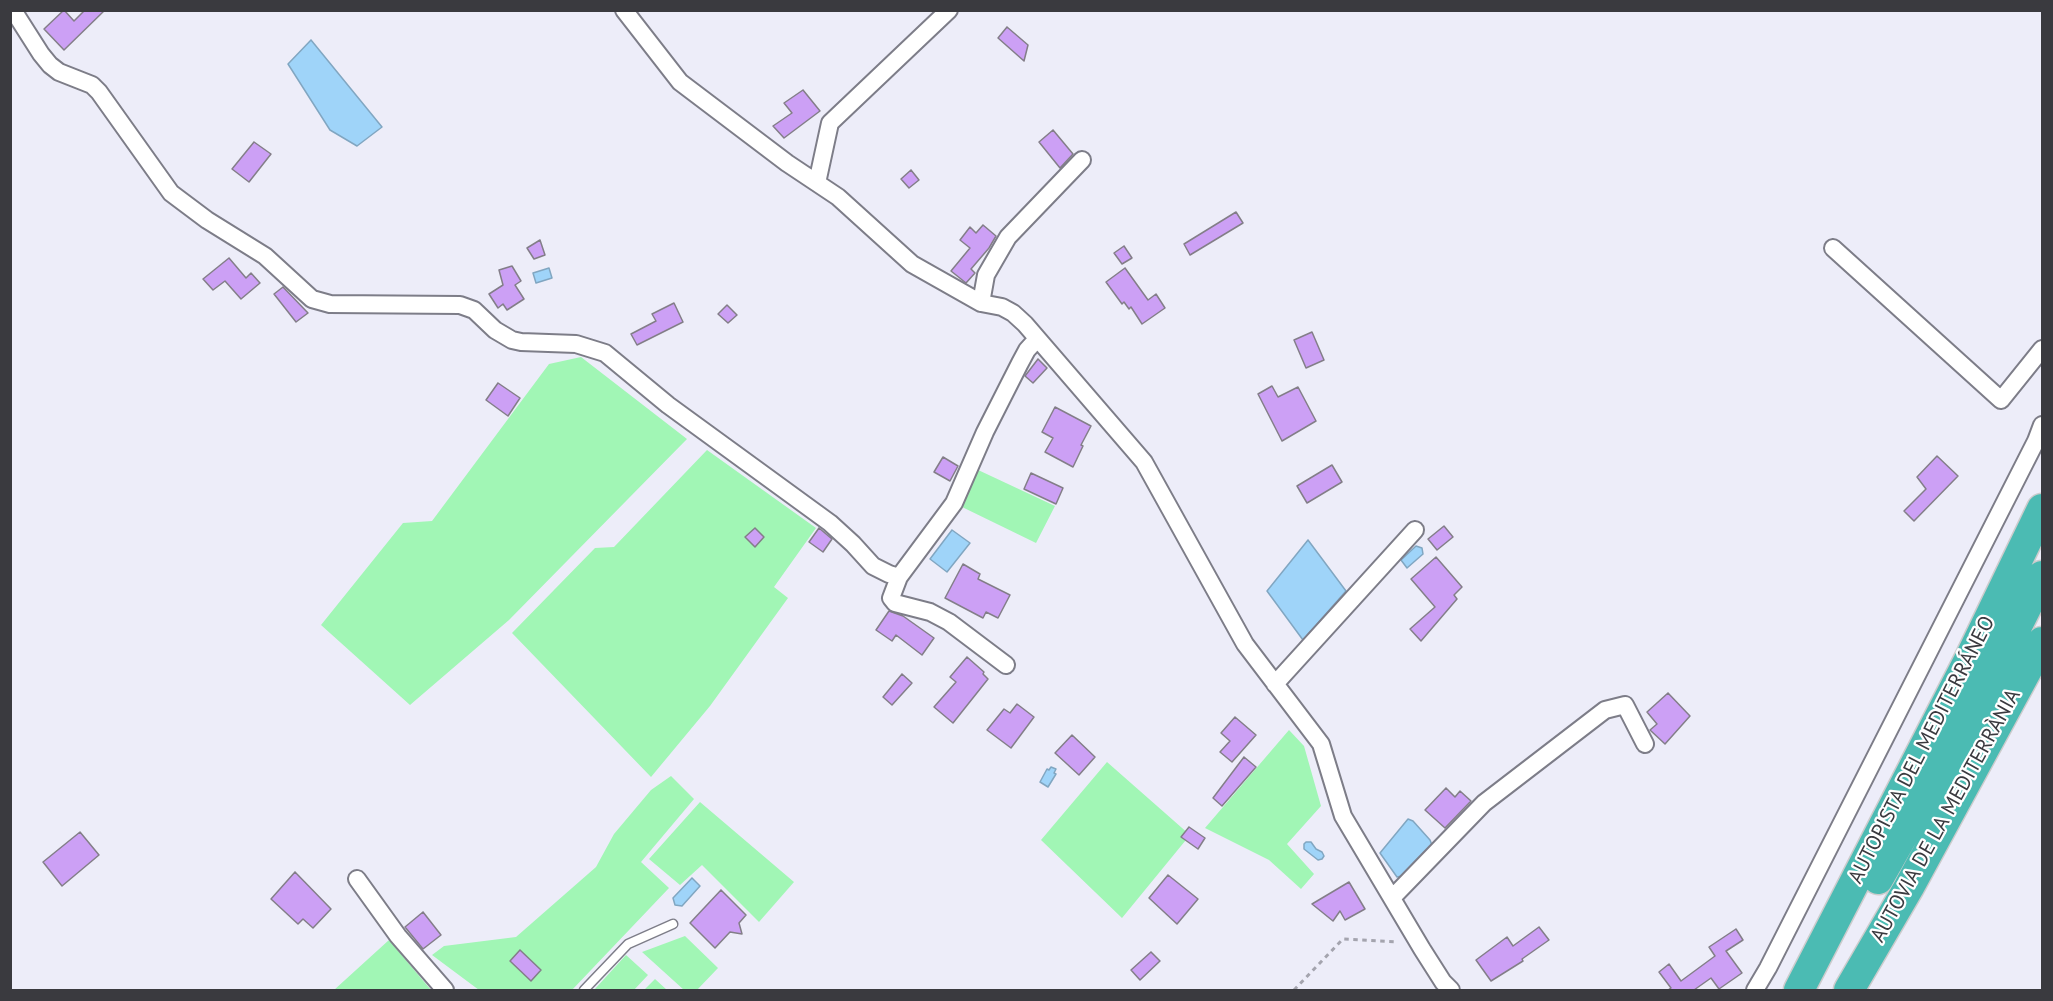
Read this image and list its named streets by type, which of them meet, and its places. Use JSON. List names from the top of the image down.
{
  "streets": {
    "highway": ["AUTOPISTA DEL MEDITERRÁNEO", "AUTOVIA DE LA MEDITERRÀNIA"]
  }
}
